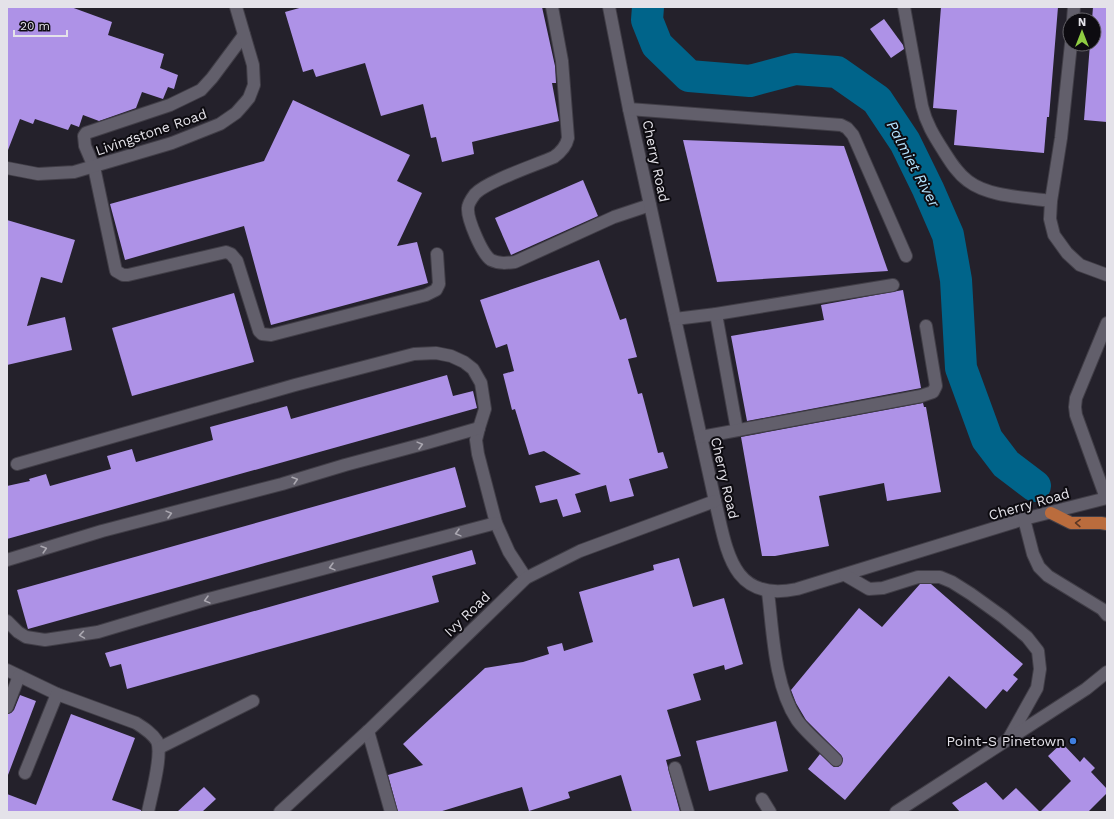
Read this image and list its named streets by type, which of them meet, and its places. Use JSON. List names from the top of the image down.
{
  "streets": {
    "street": ["Livingstone Road", "Cherry Road", "Ivy Road"]
  },
  "crossings": [
    ["Cherry Road", "Ivy Road"]
  ],
  "water": ["Palmiet River"],
  "places": ["Point-S Pinetown"],
  "scale_bar": "20 m",
  "north": "top"
}
